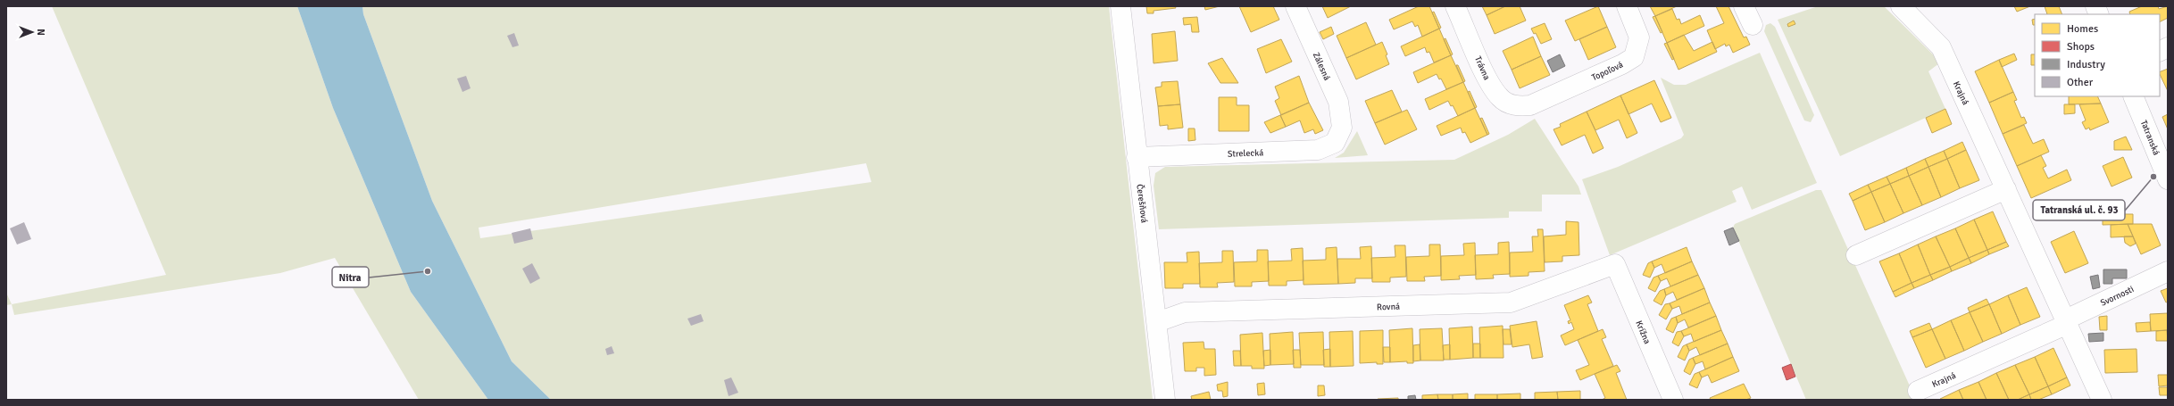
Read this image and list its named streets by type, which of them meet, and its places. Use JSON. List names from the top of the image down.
{
  "streets": {
    "street": [
      "Zálesná",
      "Trávna",
      "Topoľová",
      "Krajná",
      "Tatranská",
      "Strelecká",
      "Čerešňová",
      "Svornosti",
      "Rovná",
      "Krížna"
    ]
  },
  "crossings": [
    ["Zálesná", "Strelecká"],
    ["Trávna", "Topoľová"],
    ["Krajná", "Svornosti"],
    ["Strelecká", "Čerešňová"],
    ["Čerešňová", "Rovná"],
    ["Rovná", "Krížna"]
  ],
  "places": ["Tatranská ul. č. 93", "Nitra"],
  "legend": [
    "Homes",
    "Shops",
    "Industry",
    "Other"
  ],
  "north": "right"
}
